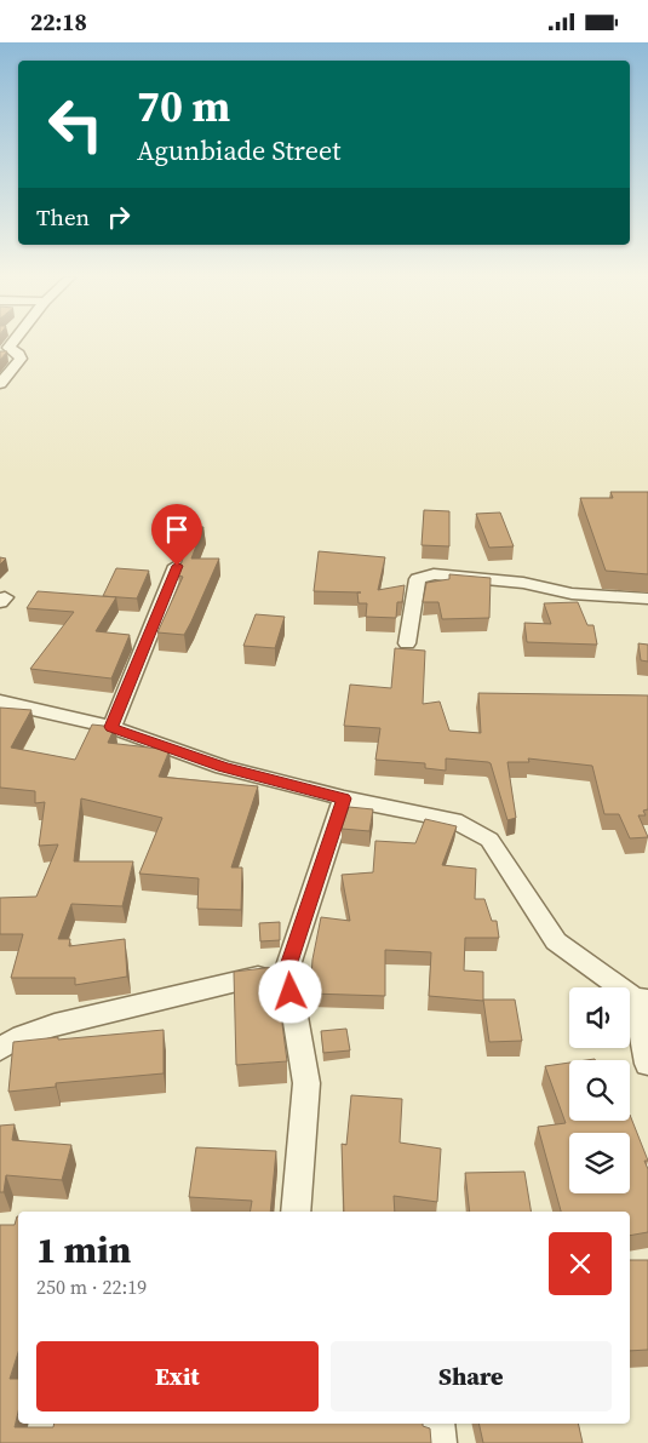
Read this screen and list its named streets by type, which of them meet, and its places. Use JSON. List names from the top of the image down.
{
  "page": {
    "status": "22:18",
    "turn": ["70 m", "Agunbiade Street"],
    "then": "Then",
    "heading": ["1 min", "250 m · 22:19"],
    "buttons": ["Exit", "Share"]
  }
}
